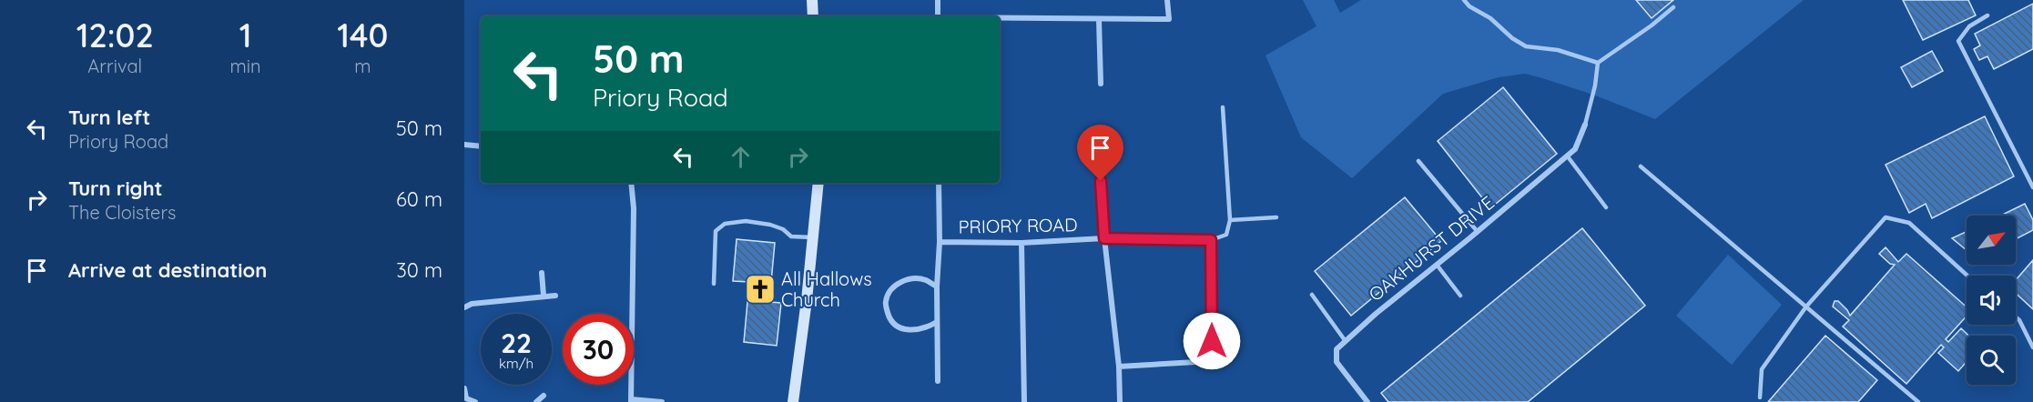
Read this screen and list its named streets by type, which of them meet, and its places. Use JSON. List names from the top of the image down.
{
  "streets": {
    "street": ["PRIORY ROAD", "OAKHURST DRIVE"]
  },
  "places": {
    "church": ["All Hallows Church"]
  },
  "north": "top right",
  "page": {
    "eta": [
      "12:02",
      "Arrival",
      "1",
      "min",
      "140",
      "m"
    ],
    "turn": ["50 m", "Priory Road"],
    "list": [
      {
        "name": "Turn left",
        "note": "Priory Road",
        "value": "50 m"
      },
      {
        "name": "Turn right",
        "note": "The Cloisters",
        "value": "60 m"
      },
      {
        "name": "Arrive at destination",
        "value": "30 m"
      }
    ],
    "speed": "22 km/h",
    "limit": "30"
  }
}
